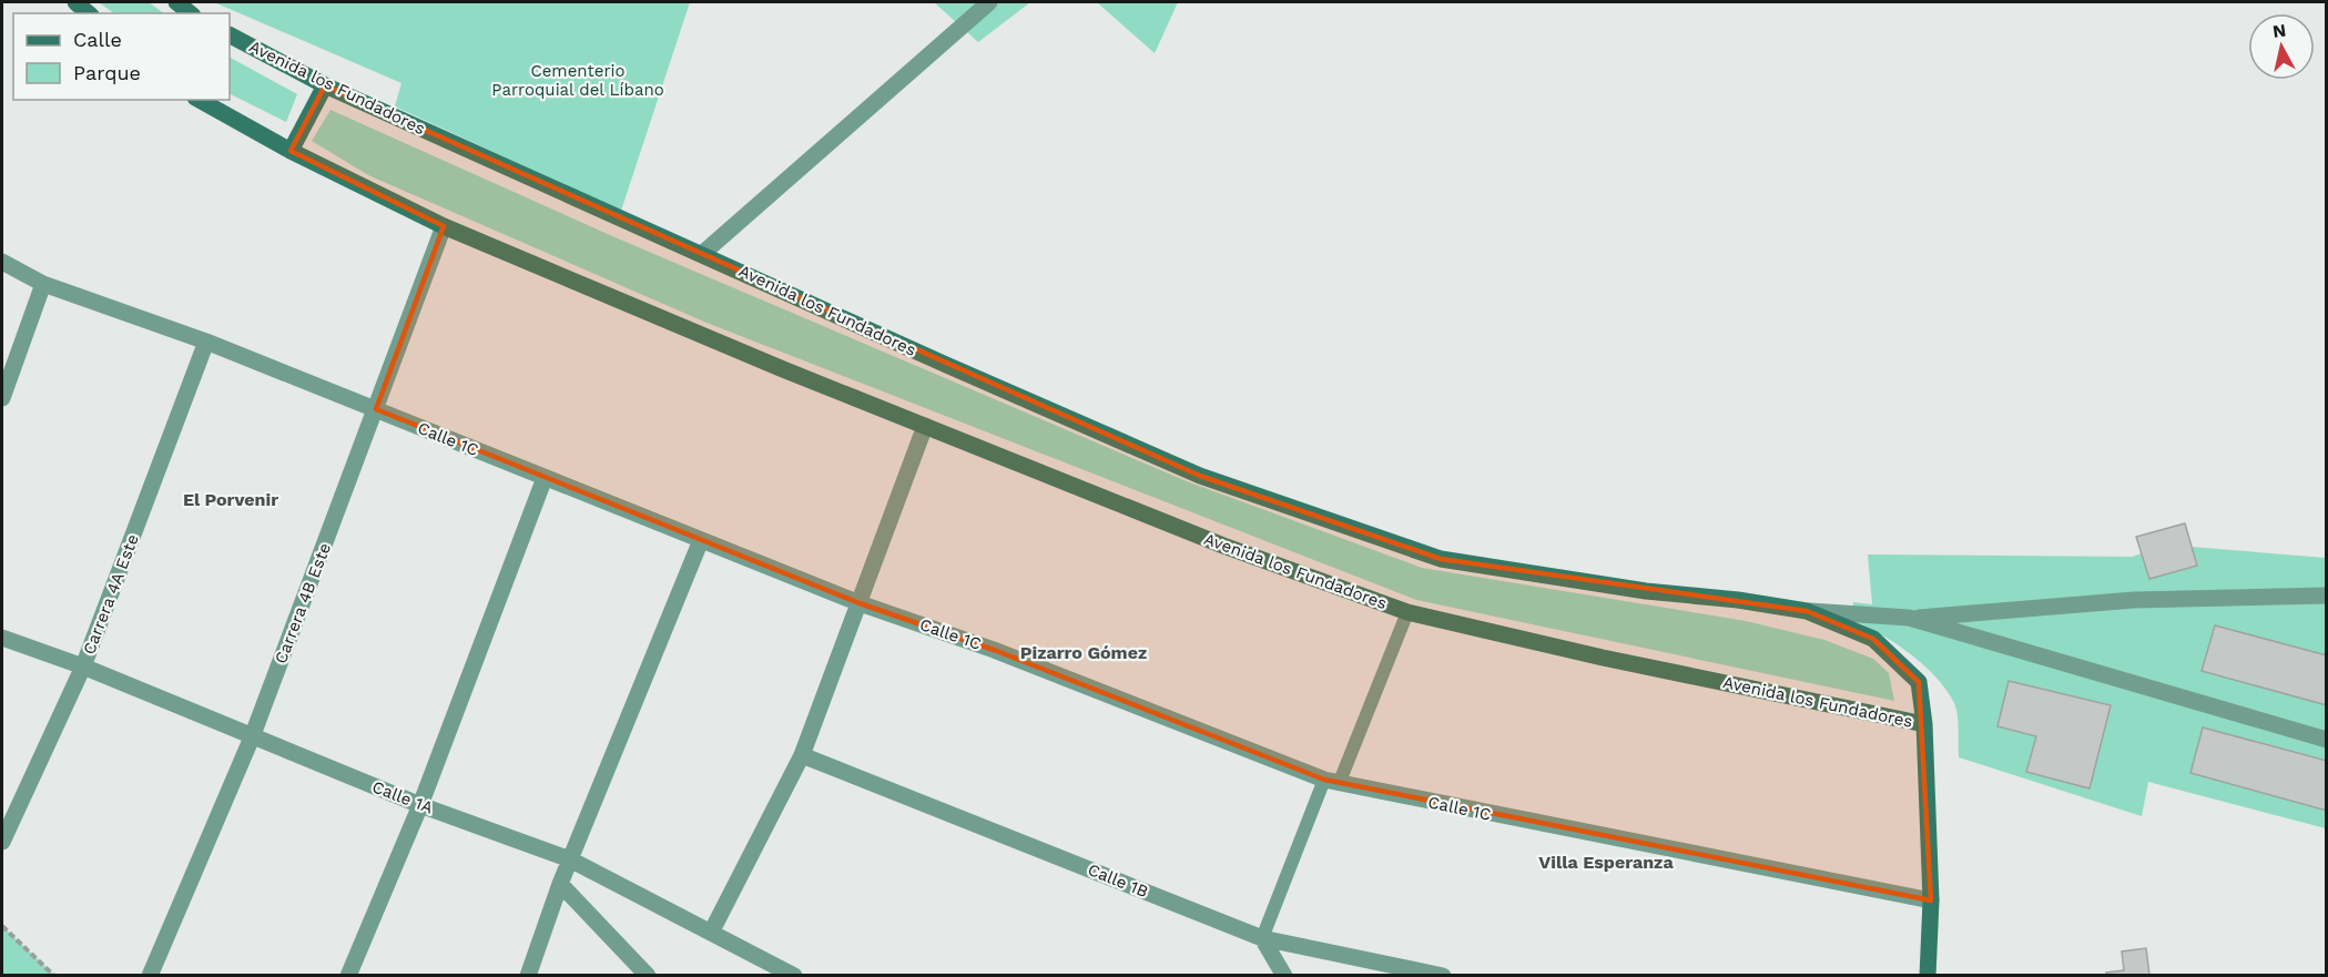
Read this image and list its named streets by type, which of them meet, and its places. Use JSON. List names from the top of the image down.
{
  "streets": {
    "street": [
      "Avenida los Fundadores",
      "Calle 1C",
      "Carrera 4A Este",
      "Carrera 4B Este",
      "Calle 1A",
      "Calle 1B"
    ]
  },
  "crossings": [
    ["Avenida los Fundadores", "Carrera 4B Este"],
    ["Calle 1C", "Carrera 4A Este"],
    ["Calle 1C", "Carrera 4B Este"],
    ["Carrera 4A Este", "Calle 1A"],
    ["Carrera 4B Este", "Calle 1A"]
  ],
  "districts": ["El Porvenir", "Pizarro Gómez", "Villa Esperanza"],
  "parks": ["Cementerio Parroquial del Líbano"],
  "legend": ["Calle", "Parque"],
  "north": "top"
}
